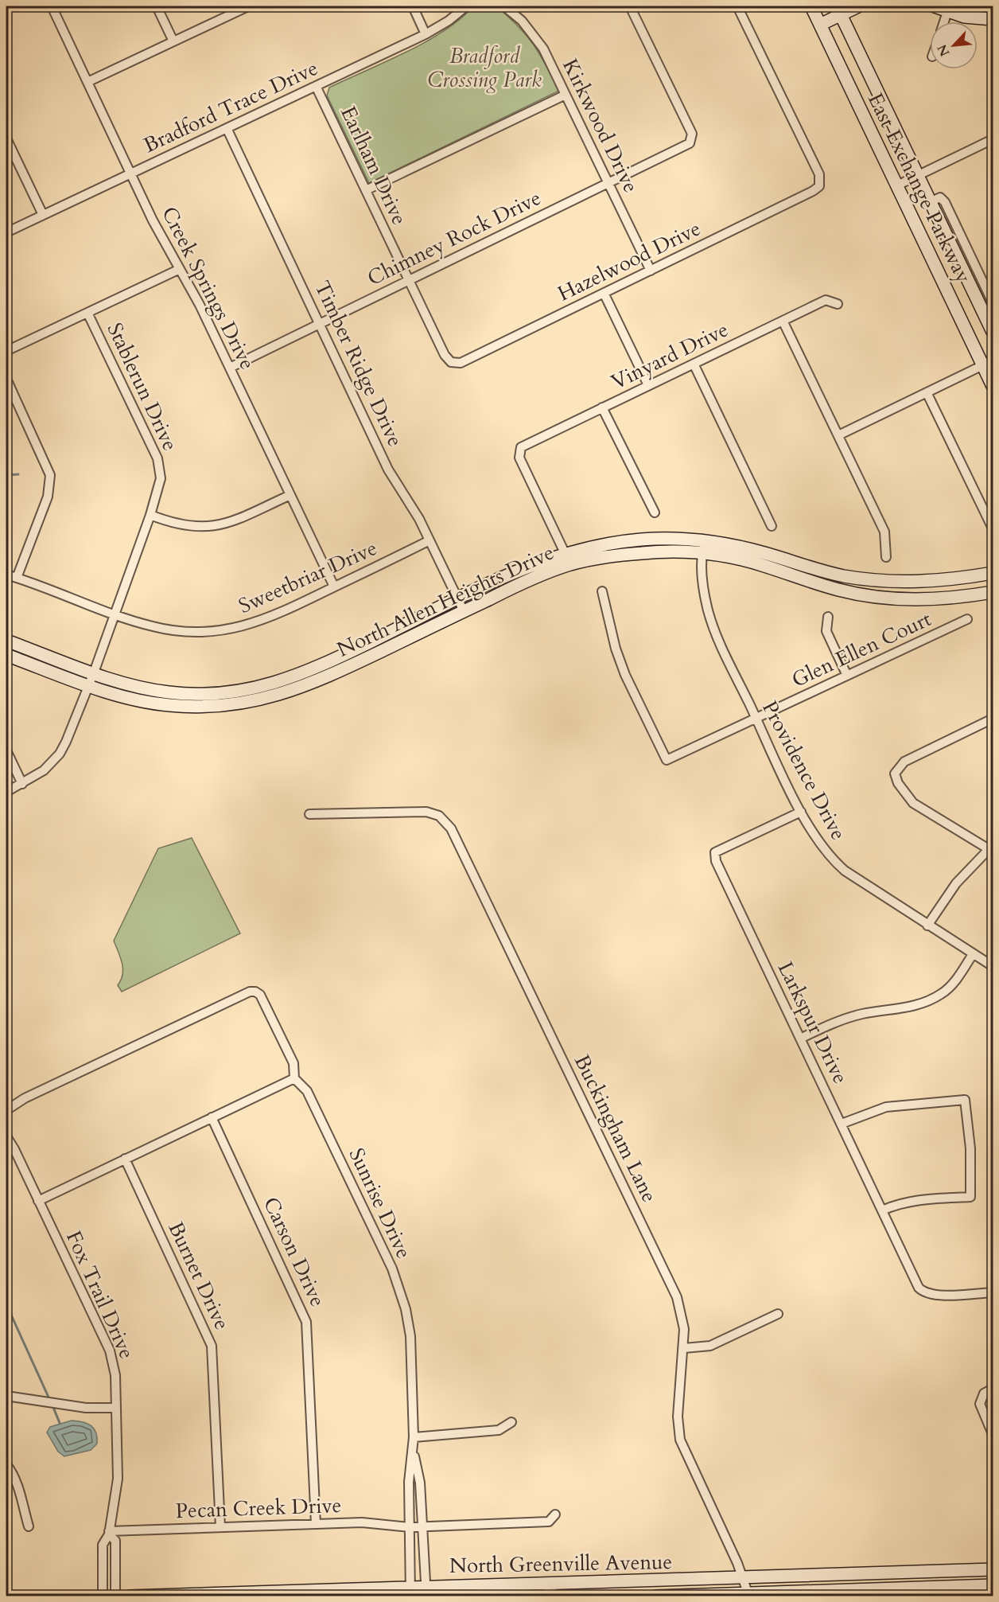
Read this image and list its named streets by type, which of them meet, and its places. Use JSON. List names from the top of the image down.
{
  "streets": {
    "main road": ["East Exchange Parkway", "North Allen Heights Drive", "North Greenville Avenue"],
    "street": [
      "Bradford Trace Drive",
      "Kirkwood Drive",
      "Earlham Drive",
      "Chimney Rock Drive",
      "Hazelwood Drive",
      "Creek Springs Drive",
      "Vinyard Drive",
      "Timber Ridge Drive",
      "Stablerun Drive",
      "Sweetbriar Drive",
      "Glen Ellen Court",
      "Providence Drive",
      "Larkspur Drive",
      "Buckingham Lane",
      "Sunrise Drive",
      "Carson Drive",
      "Burnet Drive",
      "Fox Trail Drive",
      "Pecan Creek Drive"
    ]
  },
  "crossings": [
    ["Bradford Trace Drive", "Earlham Drive"],
    ["Bradford Trace Drive", "Creek Springs Drive"],
    ["Bradford Trace Drive", "Timber Ridge Drive"],
    ["Kirkwood Drive", "Chimney Rock Drive"],
    ["Kirkwood Drive", "Hazelwood Drive"],
    ["Earlham Drive", "Chimney Rock Drive"],
    ["Earlham Drive", "Hazelwood Drive"],
    ["Chimney Rock Drive", "Creek Springs Drive"],
    ["Chimney Rock Drive", "Timber Ridge Drive"],
    ["Creek Springs Drive", "Sweetbriar Drive"],
    ["Vinyard Drive", "North Allen Heights Drive"],
    ["Timber Ridge Drive", "Sweetbriar Drive"],
    ["Timber Ridge Drive", "North Allen Heights Drive"],
    ["Stablerun Drive", "Sweetbriar Drive"],
    ["Stablerun Drive", "North Allen Heights Drive"],
    ["North Allen Heights Drive", "Providence Drive"],
    ["Glen Ellen Court", "Providence Drive"],
    ["Providence Drive", "Larkspur Drive"],
    ["Buckingham Lane", "North Greenville Avenue"],
    ["Sunrise Drive", "Pecan Creek Drive"],
    ["Sunrise Drive", "North Greenville Avenue"],
    ["Carson Drive", "Pecan Creek Drive"],
    ["Burnet Drive", "Pecan Creek Drive"],
    ["Fox Trail Drive", "Pecan Creek Drive"]
  ],
  "parks": ["Bradford Crossing Park"],
  "north": "bottom left"
}
